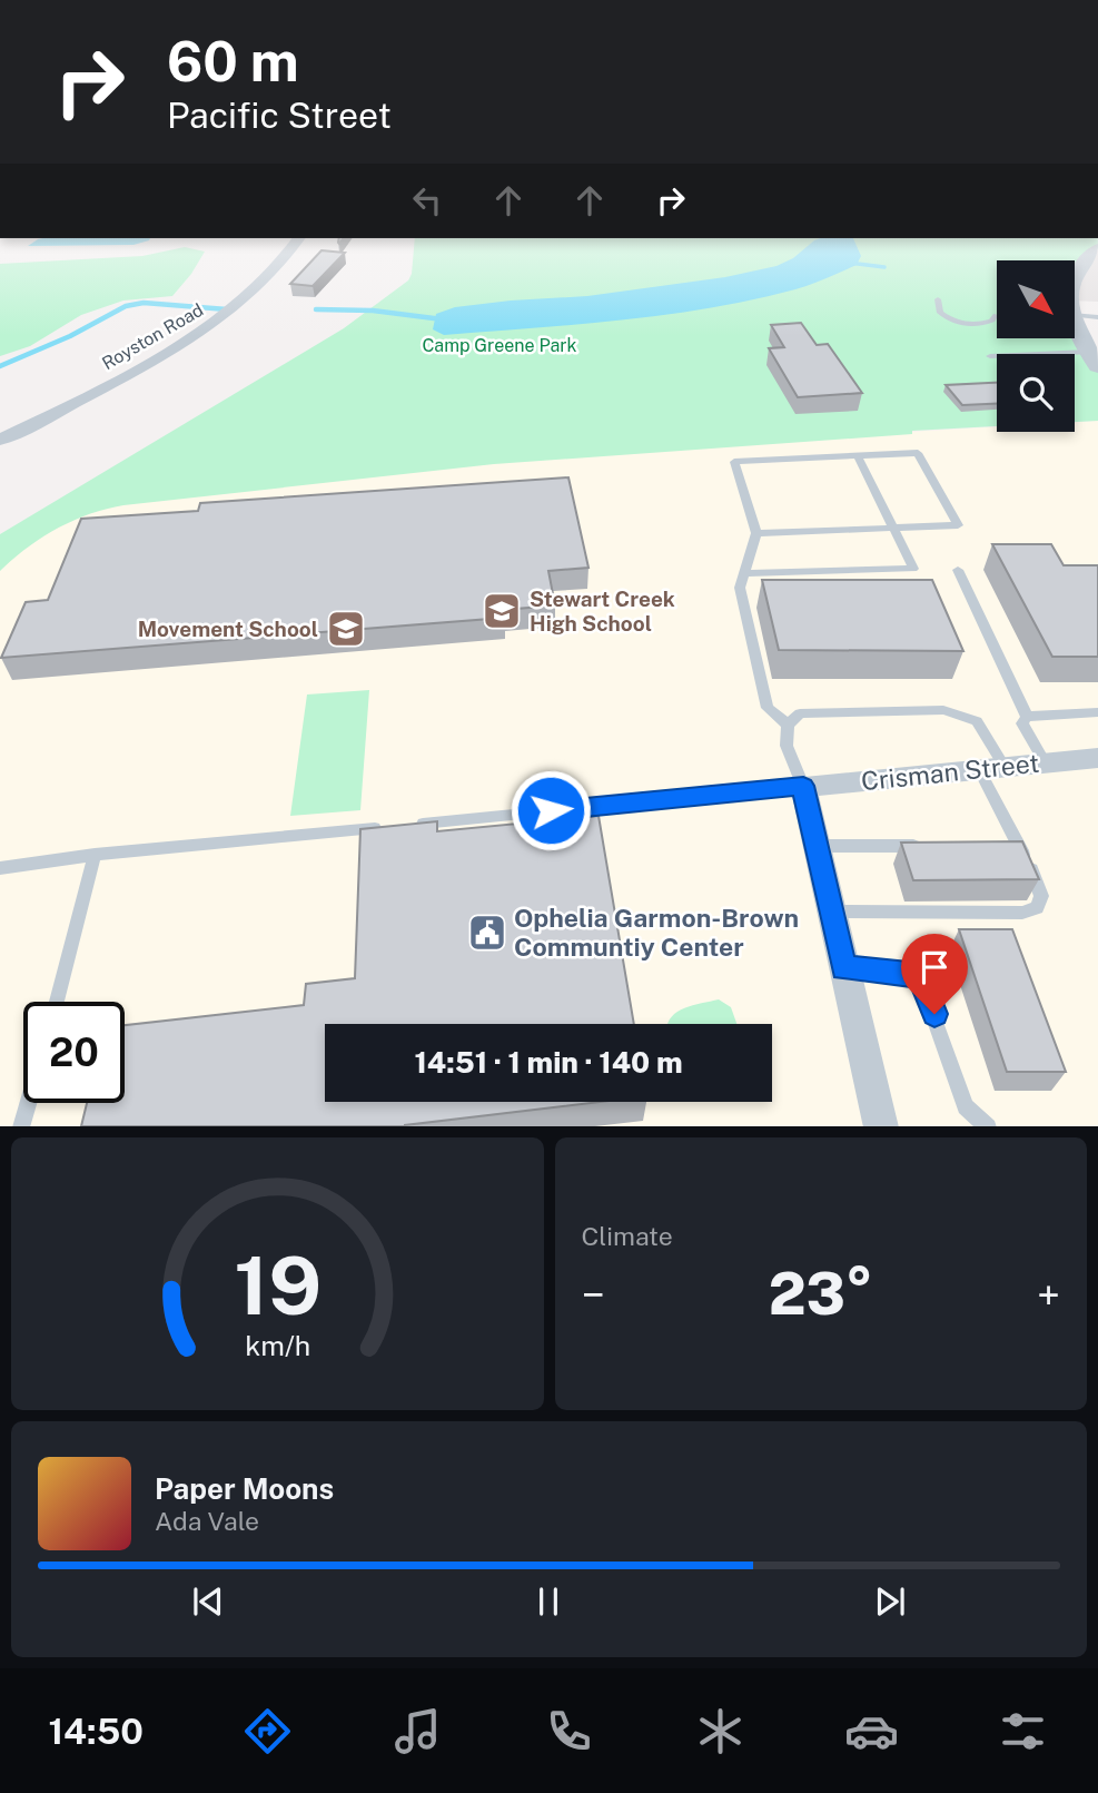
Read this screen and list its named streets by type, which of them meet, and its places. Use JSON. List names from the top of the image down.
{
  "streets": {
    "street": ["Royston Road", "Crisman Street"]
  },
  "parks": ["Camp Greene Park"],
  "places": {
    "school or university": ["Stewart Creek High School", "Movement School"],
    "public building": ["Ophelia Garmon-Brown Communtiy Center"]
  },
  "north": "bottom right",
  "page": {
    "turn": ["60 m", "Pacific Street"],
    "limit": "20",
    "trip": "14:51 · 1 min · 140 m",
    "tile": "Climate",
    "heat": ["−", "23°", "+"],
    "song": ["Paper Moons", "Ada Vale"],
    "tabs": "14:50",
    "gauge": ["19", "km/h"]
  }
}
